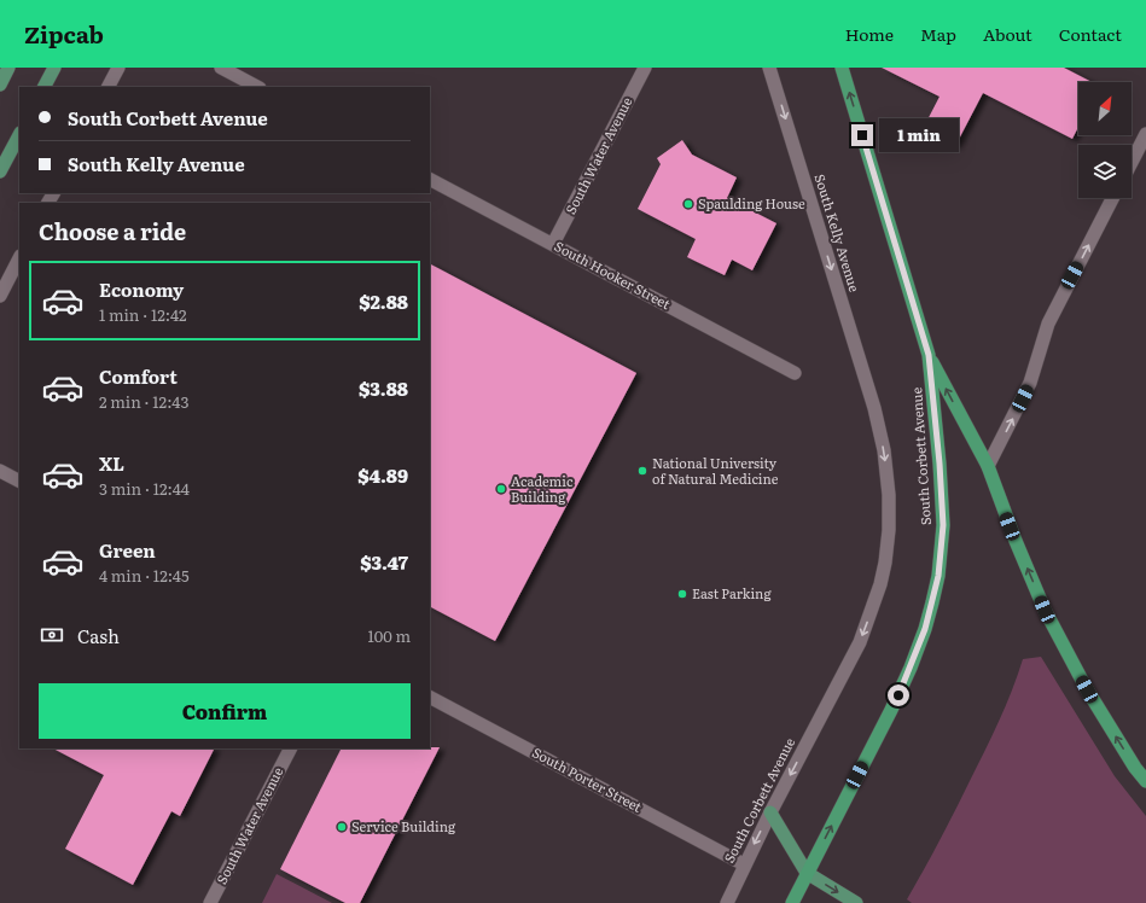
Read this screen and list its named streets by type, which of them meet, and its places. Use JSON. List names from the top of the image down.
{
  "streets": {
    "highway": ["South Corbett Avenue"],
    "street": [
      "South Water Avenue",
      "South Kelly Avenue",
      "South Hooker Street",
      "South Porter Street"
    ]
  },
  "crossings": [
    ["South Water Avenue", "South Hooker Street"],
    ["South Kelly Avenue", "South Corbett Avenue"],
    ["South Corbett Avenue", "South Porter Street"]
  ],
  "one_way": ["South Kelly Avenue"],
  "places": [
    "Spaulding House",
    "National University of Natural Medicine",
    "Academic Building",
    "East Parking",
    "Service Building"
  ],
  "north": "top right",
  "page": {
    "header": "Zipcab",
    "nav": [
      "Home",
      "Map",
      "About",
      "Contact"
    ],
    "banner": ["South Corbett Avenue", "South Kelly Avenue"],
    "bubble": "1 min",
    "heading": "Choose a ride",
    "list": [
      {
        "name": "Economy",
        "note": "1 min · 12:42",
        "value": "$2.88"
      },
      {
        "name": "Comfort",
        "note": "2 min · 12:43",
        "value": "$3.88"
      },
      {
        "name": "XL",
        "note": "3 min · 12:44",
        "value": "$4.89"
      },
      {
        "name": "Green",
        "note": "4 min · 12:45",
        "value": "$3.47"
      }
    ],
    "pay": ["Cash", "100 m"],
    "buttons": "Confirm"
  }
}
